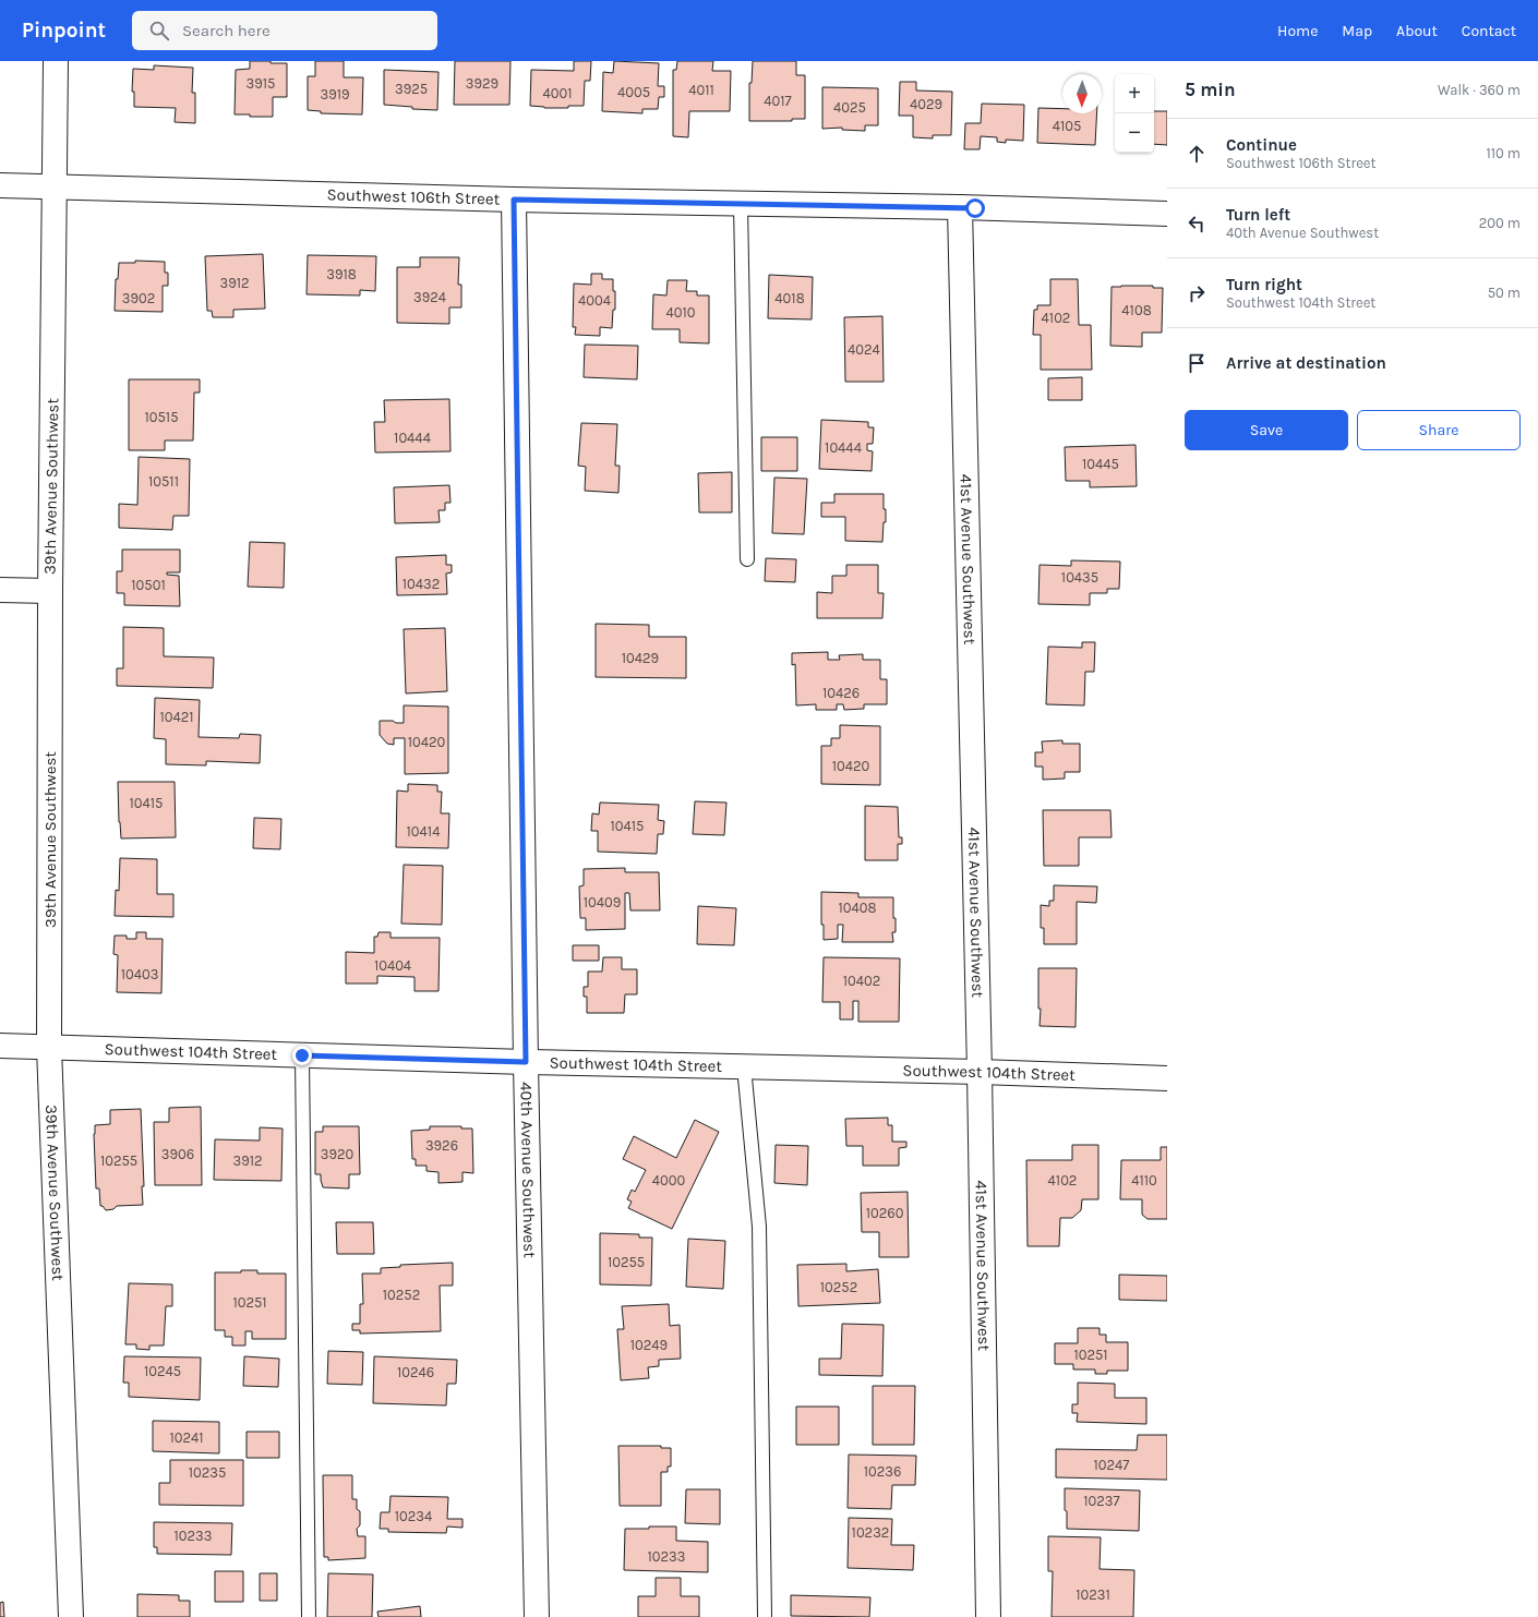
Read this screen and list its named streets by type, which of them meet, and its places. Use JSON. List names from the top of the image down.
{
  "streets": {
    "street": [
      "Southwest 106th Street",
      "39th Avenue Southwest",
      "41st Avenue Southwest",
      "Southwest 104th Street",
      "40th Avenue Southwest"
    ]
  },
  "crossings": [
    ["Southwest 106th Street", "39th Avenue Southwest"],
    ["Southwest 106th Street", "41st Avenue Southwest"],
    ["Southwest 106th Street", "40th Avenue Southwest"],
    ["39th Avenue Southwest", "Southwest 104th Street"],
    ["41st Avenue Southwest", "Southwest 104th Street"],
    ["Southwest 104th Street", "40th Avenue Southwest"]
  ],
  "house_numbers": [
    "3915",
    "3929",
    "3925",
    "4011",
    "4005",
    "4001",
    "3919",
    "4017",
    "4029",
    "4025",
    "4105",
    "3918",
    "3912",
    "3924",
    "3902",
    "4018",
    "4004",
    "4108",
    "4010",
    "4102",
    "4024",
    "10515",
    "10444",
    "10444",
    "10445",
    "10511",
    "10435",
    "10432",
    "10501",
    "10429",
    "10426",
    "10421",
    "10420",
    "10420",
    "10415",
    "10415",
    "10414",
    "10409",
    "10408",
    "10404",
    "10403",
    "10402",
    "3926",
    "3906",
    "3920",
    "10255",
    "3912",
    "4000",
    "4102",
    "4110",
    "10260",
    "10255",
    "10252",
    "10252",
    "10251",
    "10249",
    "10251",
    "10245",
    "10246",
    "10241",
    "10247",
    "10236",
    "10235",
    "10237",
    "10234",
    "10232",
    "10233",
    "10233",
    "10231"
  ],
  "north": "bottom",
  "page": {
    "header": "Pinpoint",
    "search": "Search here",
    "nav": [
      "Home",
      "Map",
      "About",
      "Contact"
    ],
    "heading": ["5 min", "Walk · 360 m"],
    "map_buttons": ["+", "−"],
    "list": [
      ["Continue", "Southwest 106th Street", "110 m"],
      ["Turn left", "40th Avenue Southwest", "200 m"],
      ["Turn right", "Southwest 104th Street", "50 m"],
      "Arrive at destination"
    ],
    "buttons": ["Save", "Share"]
  }
}
